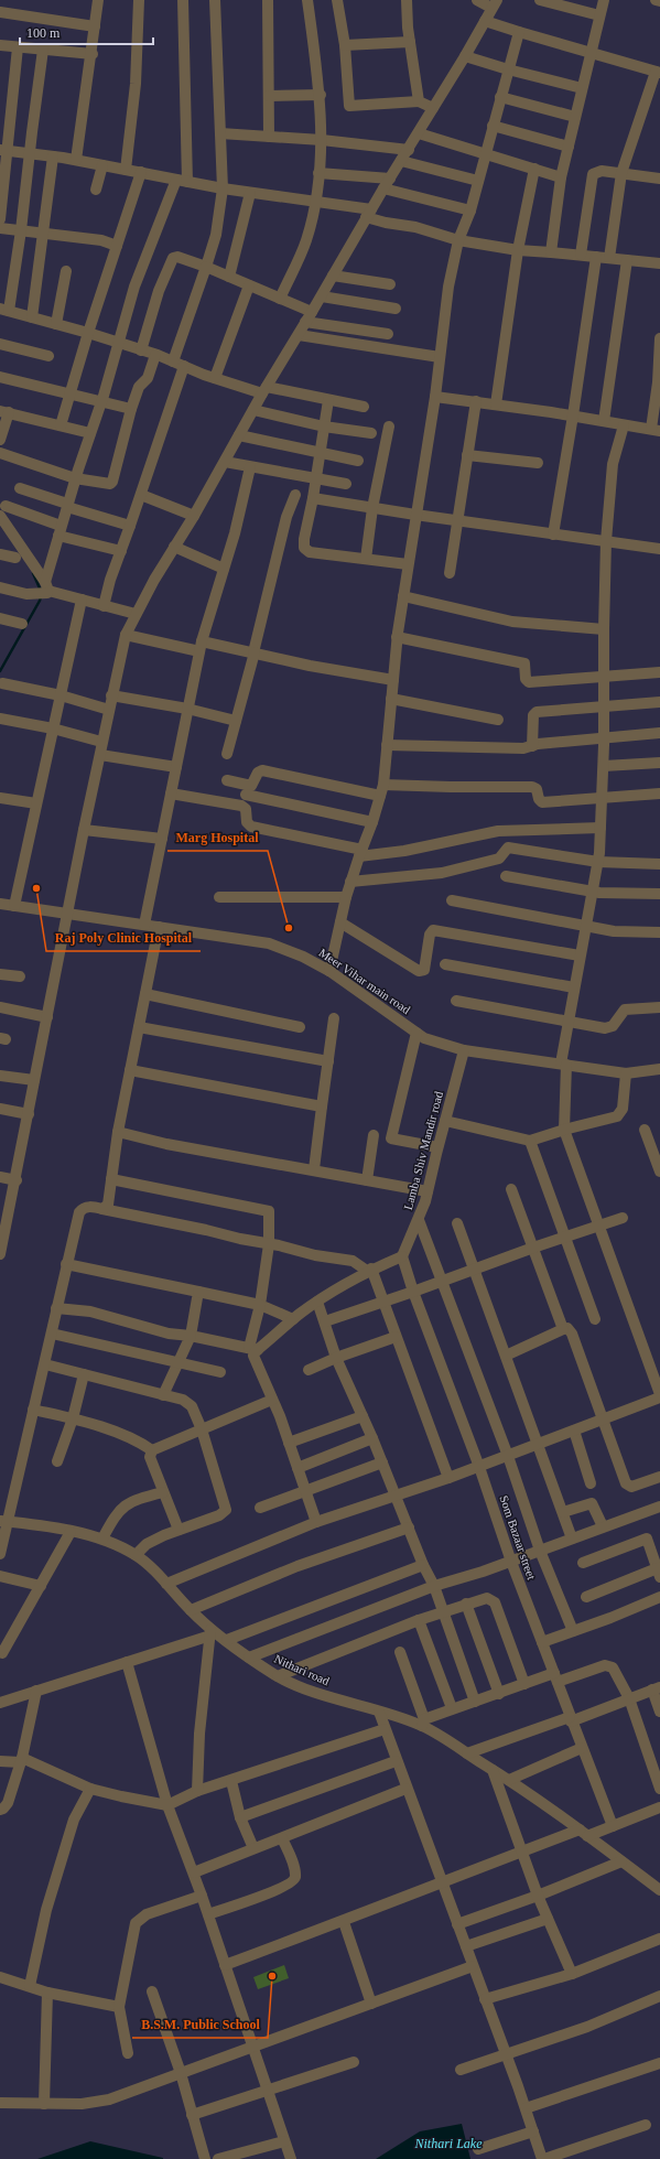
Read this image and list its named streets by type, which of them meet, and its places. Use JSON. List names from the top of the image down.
{
  "streets": {
    "street": [
      "Meer Vihar main road",
      "Lamba Shiv Mandir road",
      "Som Bazaar street",
      "Nithari road"
    ]
  },
  "crossings": [
    ["Meer Vihar main road", "Lamba Shiv Mandir road"],
    ["Lamba Shiv Mandir road", "Som Bazaar street"]
  ],
  "water": ["Nithari Lake"],
  "places": ["Raj Poly Clinic Hospital", "Marg Hospital", "B.S.M. Public School"],
  "scale_bar": "100 m"
}
